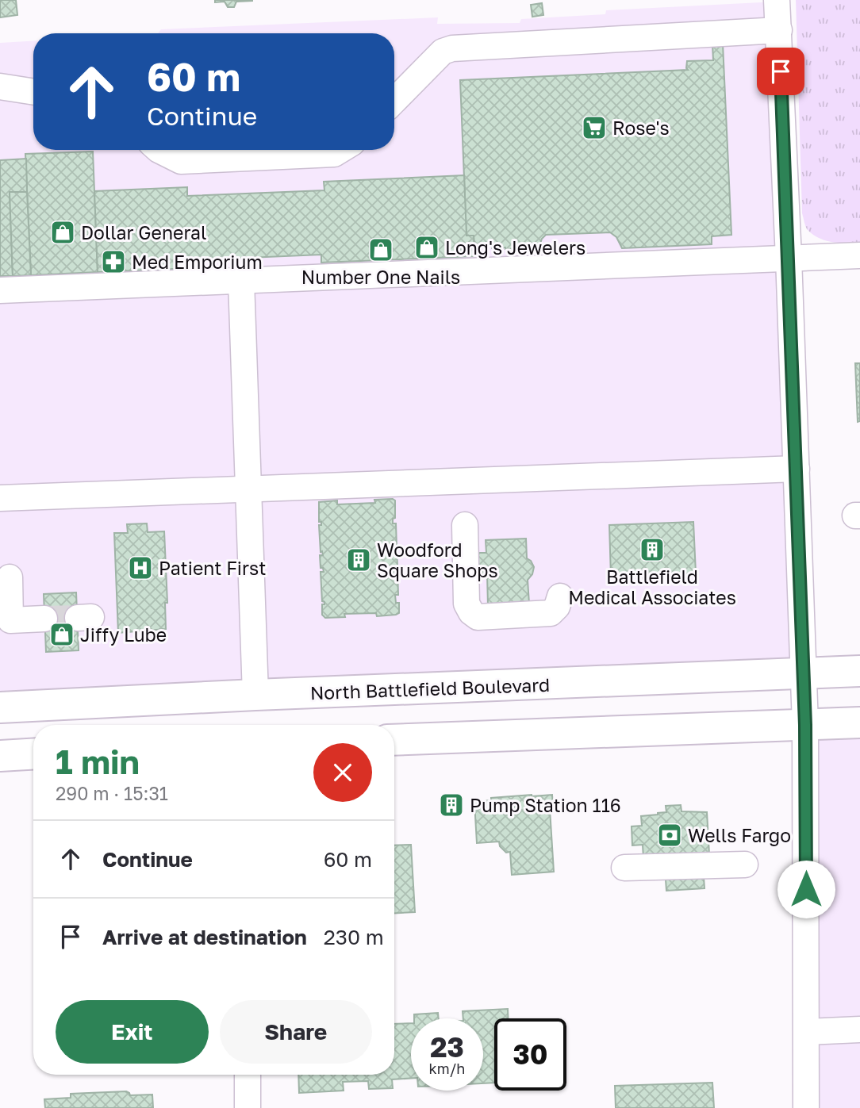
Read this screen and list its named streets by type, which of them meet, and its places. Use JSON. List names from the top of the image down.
{
  "streets": {
    "main road": ["North Battlefield Boulevard"]
  },
  "places": {
    "supermarket": ["Rose's"],
    "shop": [
      "Dollar General",
      "Long's Jewelers",
      "Number One Nails",
      "Jiffy Lube"
    ],
    "pharmacy": ["Med Emporium"],
    "building": ["Battlefield Medical Associates", "Woodford Square Shops", "Pump Station 116"],
    "hospital": ["Patient First"],
    "bank": ["Wells Fargo"]
  },
  "page": {
    "turn": ["60 m", "Continue"],
    "heading": ["1 min", "290 m · 15:31"],
    "list": [
      {
        "name": "Continue",
        "value": "60 m"
      },
      {
        "name": "Arrive at destination",
        "value": "230 m"
      }
    ],
    "buttons": ["Exit", "Share"],
    "speed": "23 km/h",
    "limit": "30"
  }
}
